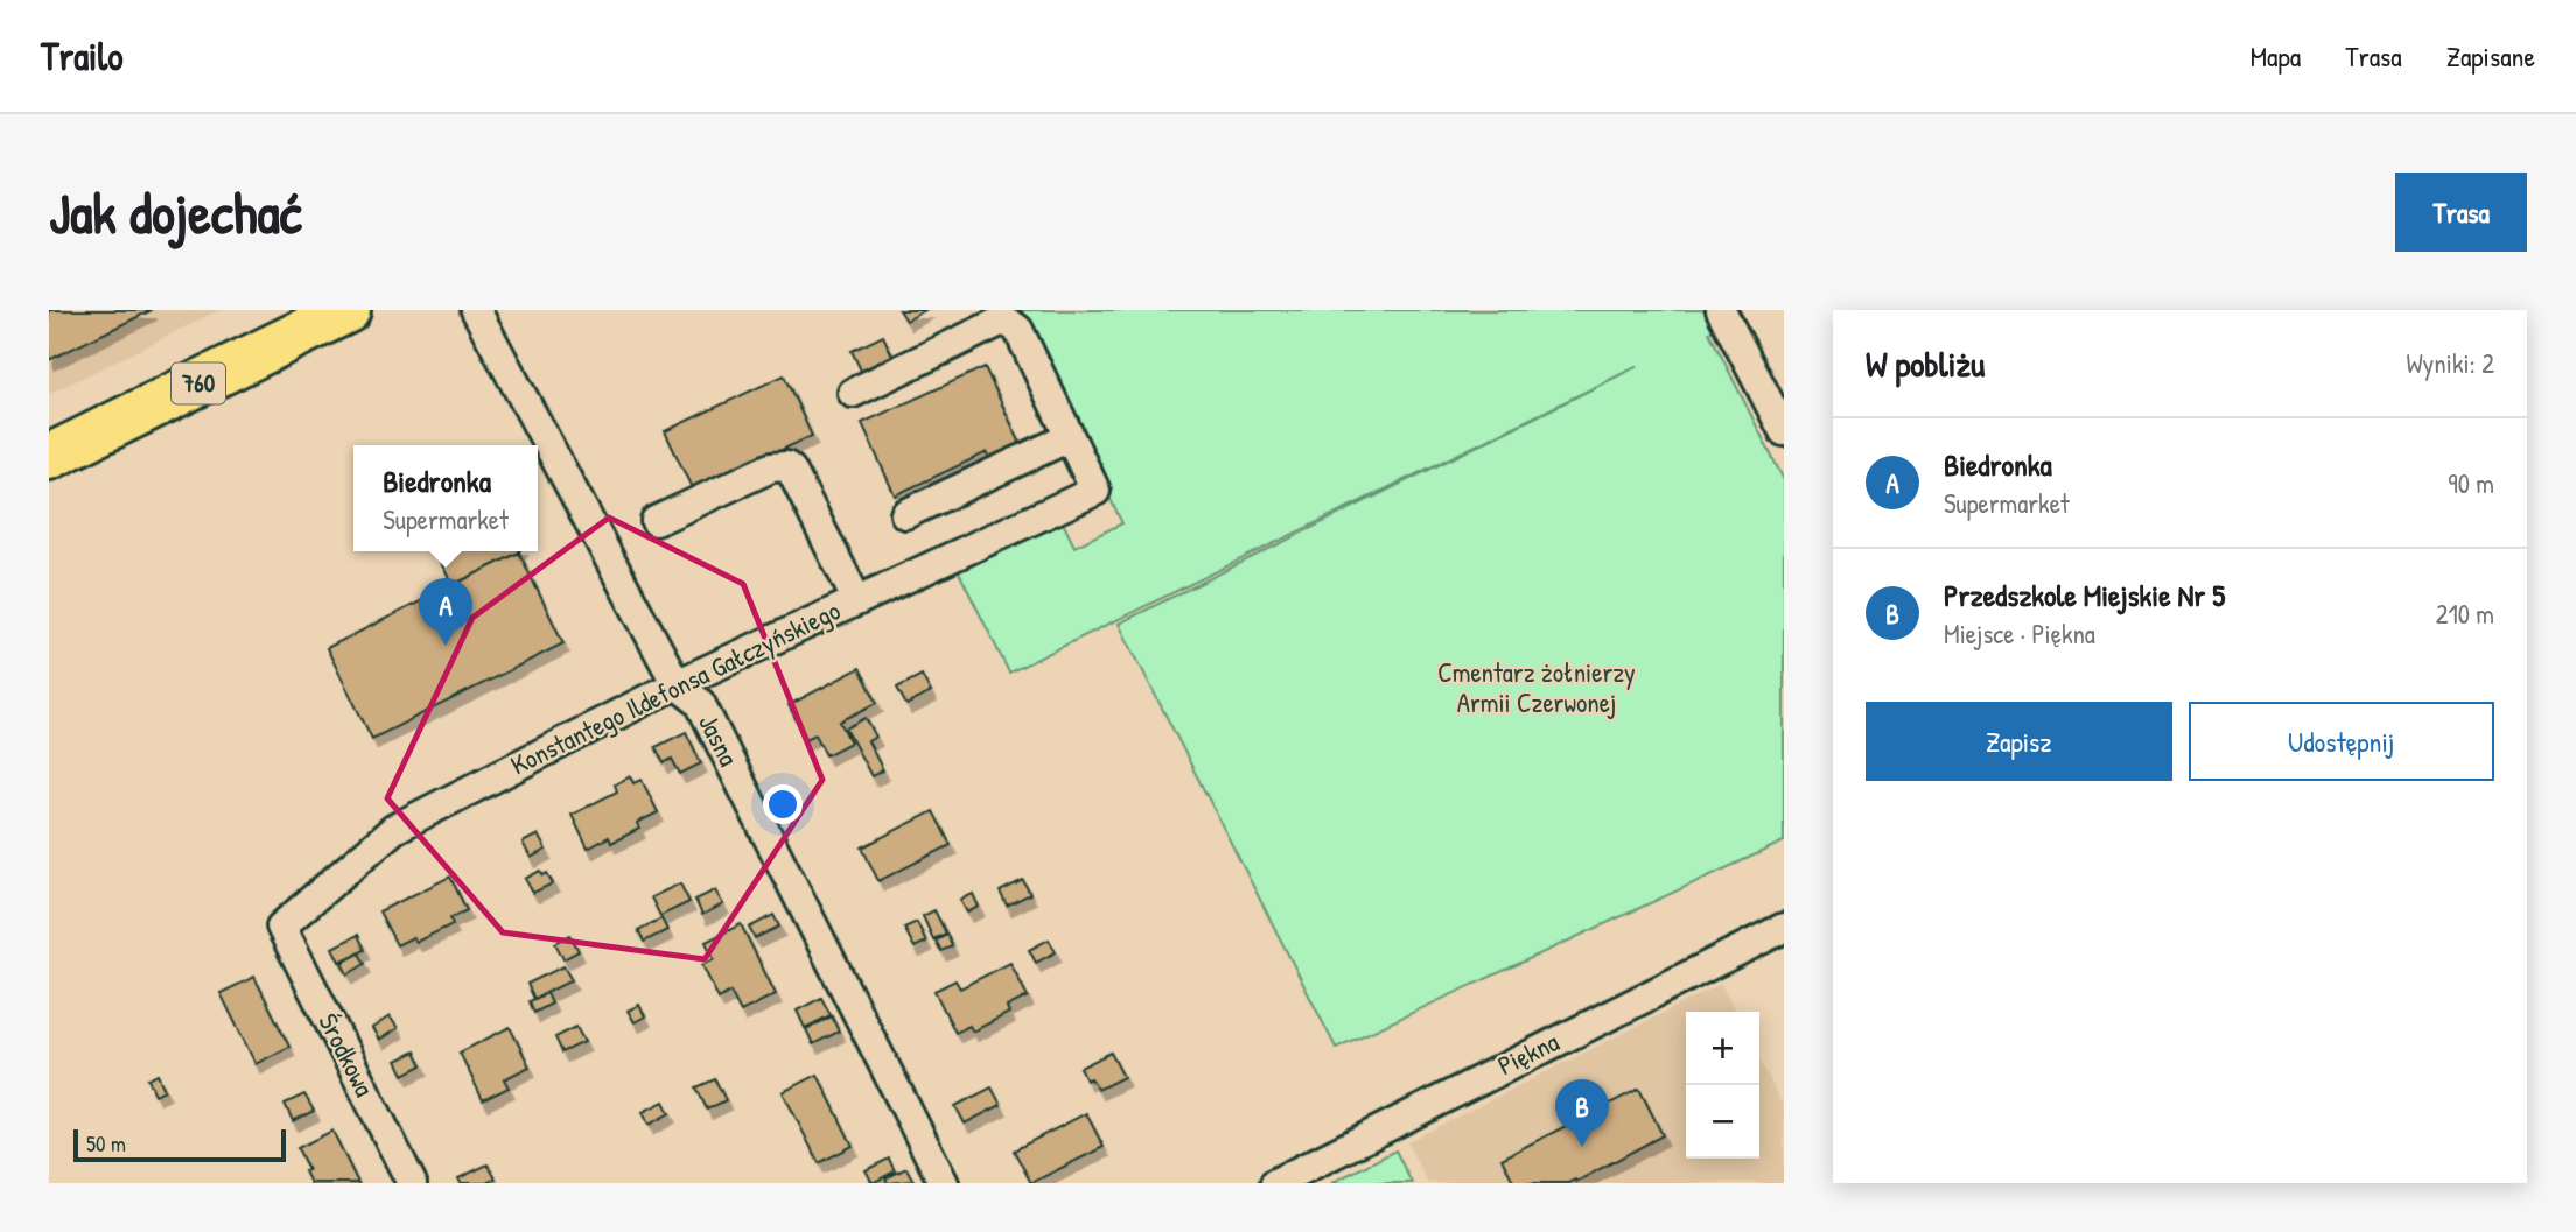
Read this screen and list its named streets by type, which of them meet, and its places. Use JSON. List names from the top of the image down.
{
  "streets": {
    "main road": ["760"],
    "street": [
      "Konstantego Ildefonsa Gałczyńskiego",
      "Jasna",
      "Piękna",
      "Środkowa"
    ]
  },
  "crossings": [
    ["Konstantego Ildefonsa Gałczyńskiego", "Jasna"],
    ["Konstantego Ildefonsa Gałczyńskiego", "Środkowa"]
  ],
  "parks": ["Cmentarz żołnierzy Armii Czerwonej"],
  "scale_bar": "50 m",
  "page": {
    "header": "Trailo",
    "nav": ["Mapa", "Trasa", "Zapisane"],
    "buttons": [
      "Trasa",
      ["Zapisz", "Udostępnij"]
    ],
    "title": "Jak dojechać",
    "heading": ["W pobliżu", "Wyniki: 2"],
    "list": [
      {
        "mark": "A",
        "name": "Biedronka",
        "note": "Supermarket",
        "value": "90 m"
      },
      {
        "mark": "B",
        "name": "Przedszkole Miejskie Nr 5",
        "note": "Miejsce · Piękna",
        "value": "210 m"
      }
    ],
    "popup": ["Biedronka", "Supermarket"],
    "pins": ["A", "B"],
    "map_buttons": ["+", "−"],
    "scale": "50 m"
  }
}
